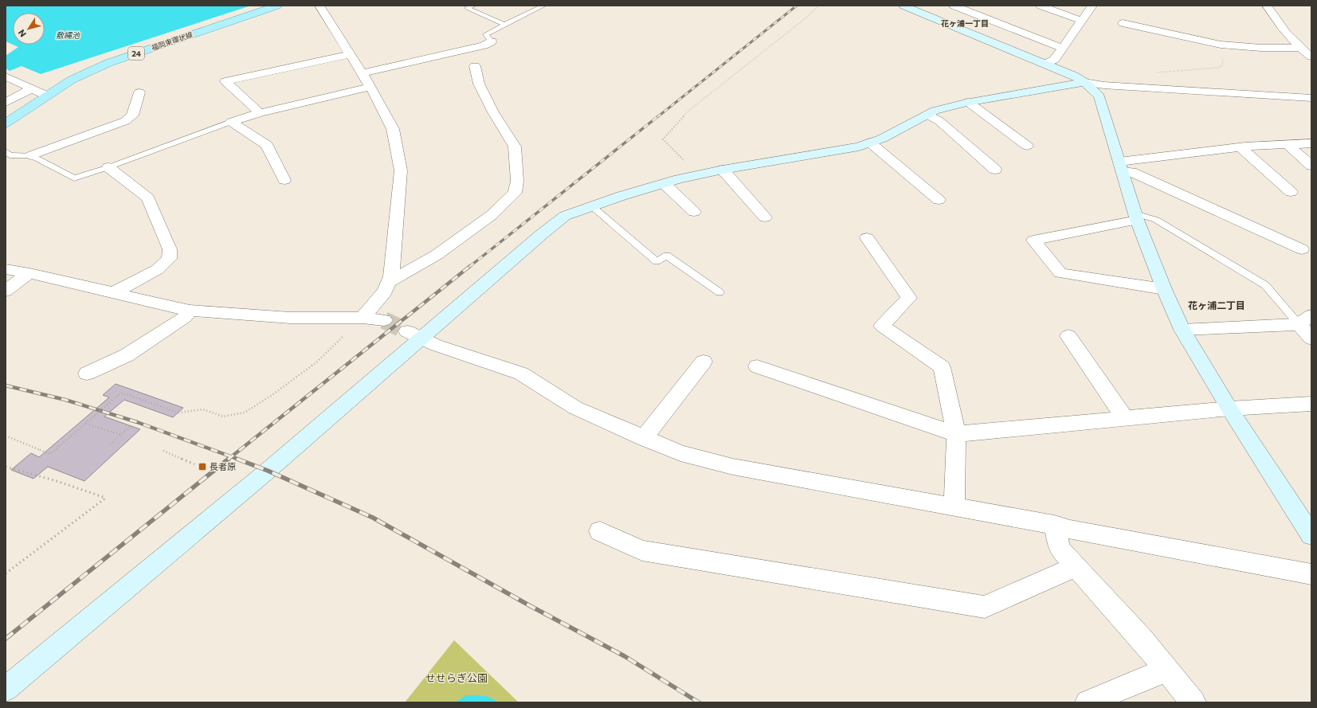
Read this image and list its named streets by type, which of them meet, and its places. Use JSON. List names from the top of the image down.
{
  "streets": {
    "main road": ["福岡東環状線", "24"]
  },
  "districts": ["花ヶ浦一丁目", "花ヶ浦二丁目"],
  "water": ["敷縄池"],
  "parks": ["せせらぎ公園"],
  "places": {
    "transit": ["長者原"]
  },
  "north": "bottom left"
}
